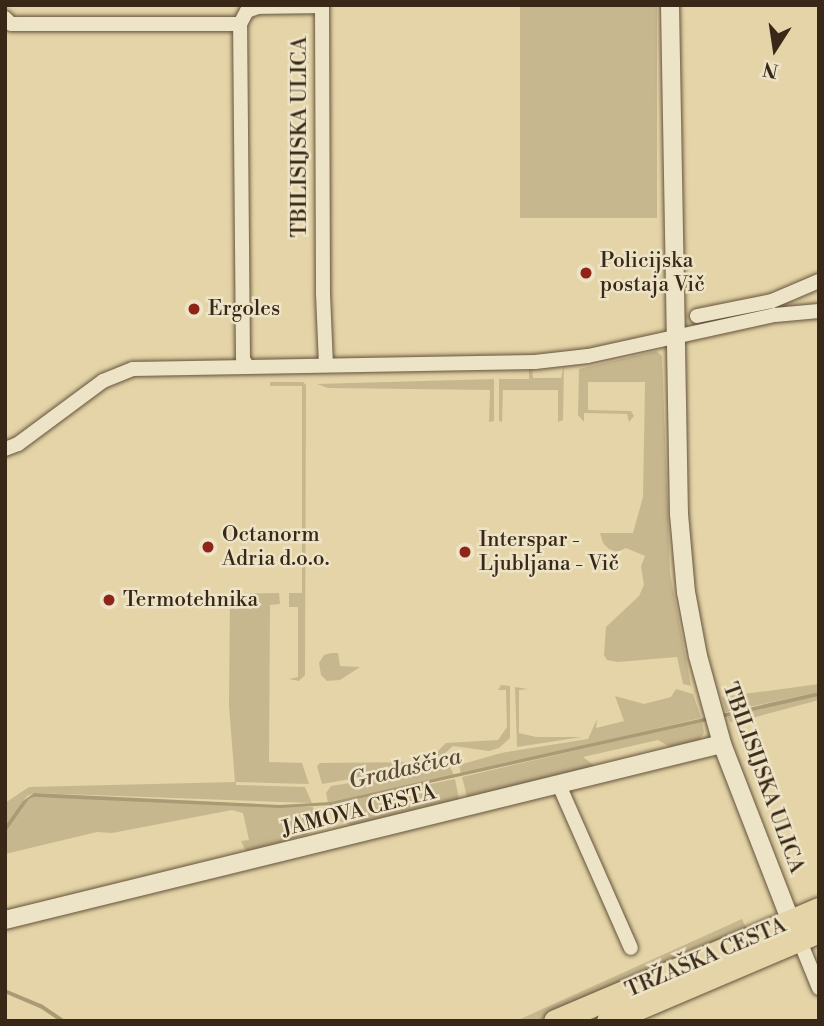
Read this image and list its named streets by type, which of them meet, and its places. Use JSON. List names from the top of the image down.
{
  "streets": {
    "main road": ["TRŽAŠKA CESTA"],
    "street": ["TBILISIJSKA ULICA", "JAMOVA CESTA"]
  },
  "crossings": [
    ["TBILISIJSKA ULICA", "JAMOVA CESTA"],
    ["TBILISIJSKA ULICA", "TRŽAŠKA CESTA"]
  ],
  "water": ["Gradaščica"],
  "places": [
    "Policijska postaja Vič",
    "Ergoles",
    "Octanorm Adria d.o.o.",
    "Interspar - Ljubljana - Vič",
    "Termotehnika"
  ],
  "north": "bottom"
}
